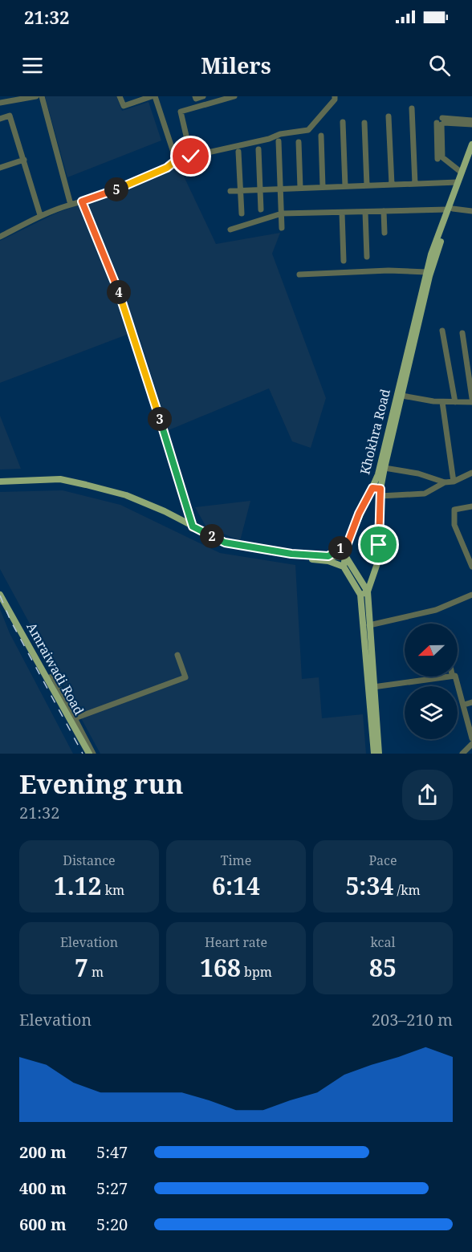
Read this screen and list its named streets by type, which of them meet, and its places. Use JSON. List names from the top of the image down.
{
  "streets": {
    "main road": ["Khokhra Road", "Amraiwadi Road"]
  },
  "north": "left",
  "page": {
    "status": "21:32",
    "header": "Milers",
    "pins": [
      "5",
      "4",
      "3",
      "2",
      "1"
    ],
    "heading": ["Evening run", "21:32"],
    "stats": [
      ["Distance", "1.12 km"],
      ["Time", "6:14"],
      ["Pace", "5:34 /km"],
      ["Elevation", "7 m"],
      ["Heart rate", "168 bpm"],
      ["kcal", "85"]
    ],
    "chart": ["Elevation", "203–210 m"],
    "list": [
      {
        "name": "200 m",
        "note": "5:47"
      },
      {
        "name": "400 m",
        "note": "5:27"
      },
      {
        "name": "600 m",
        "note": "5:20"
      }
    ]
  }
}
